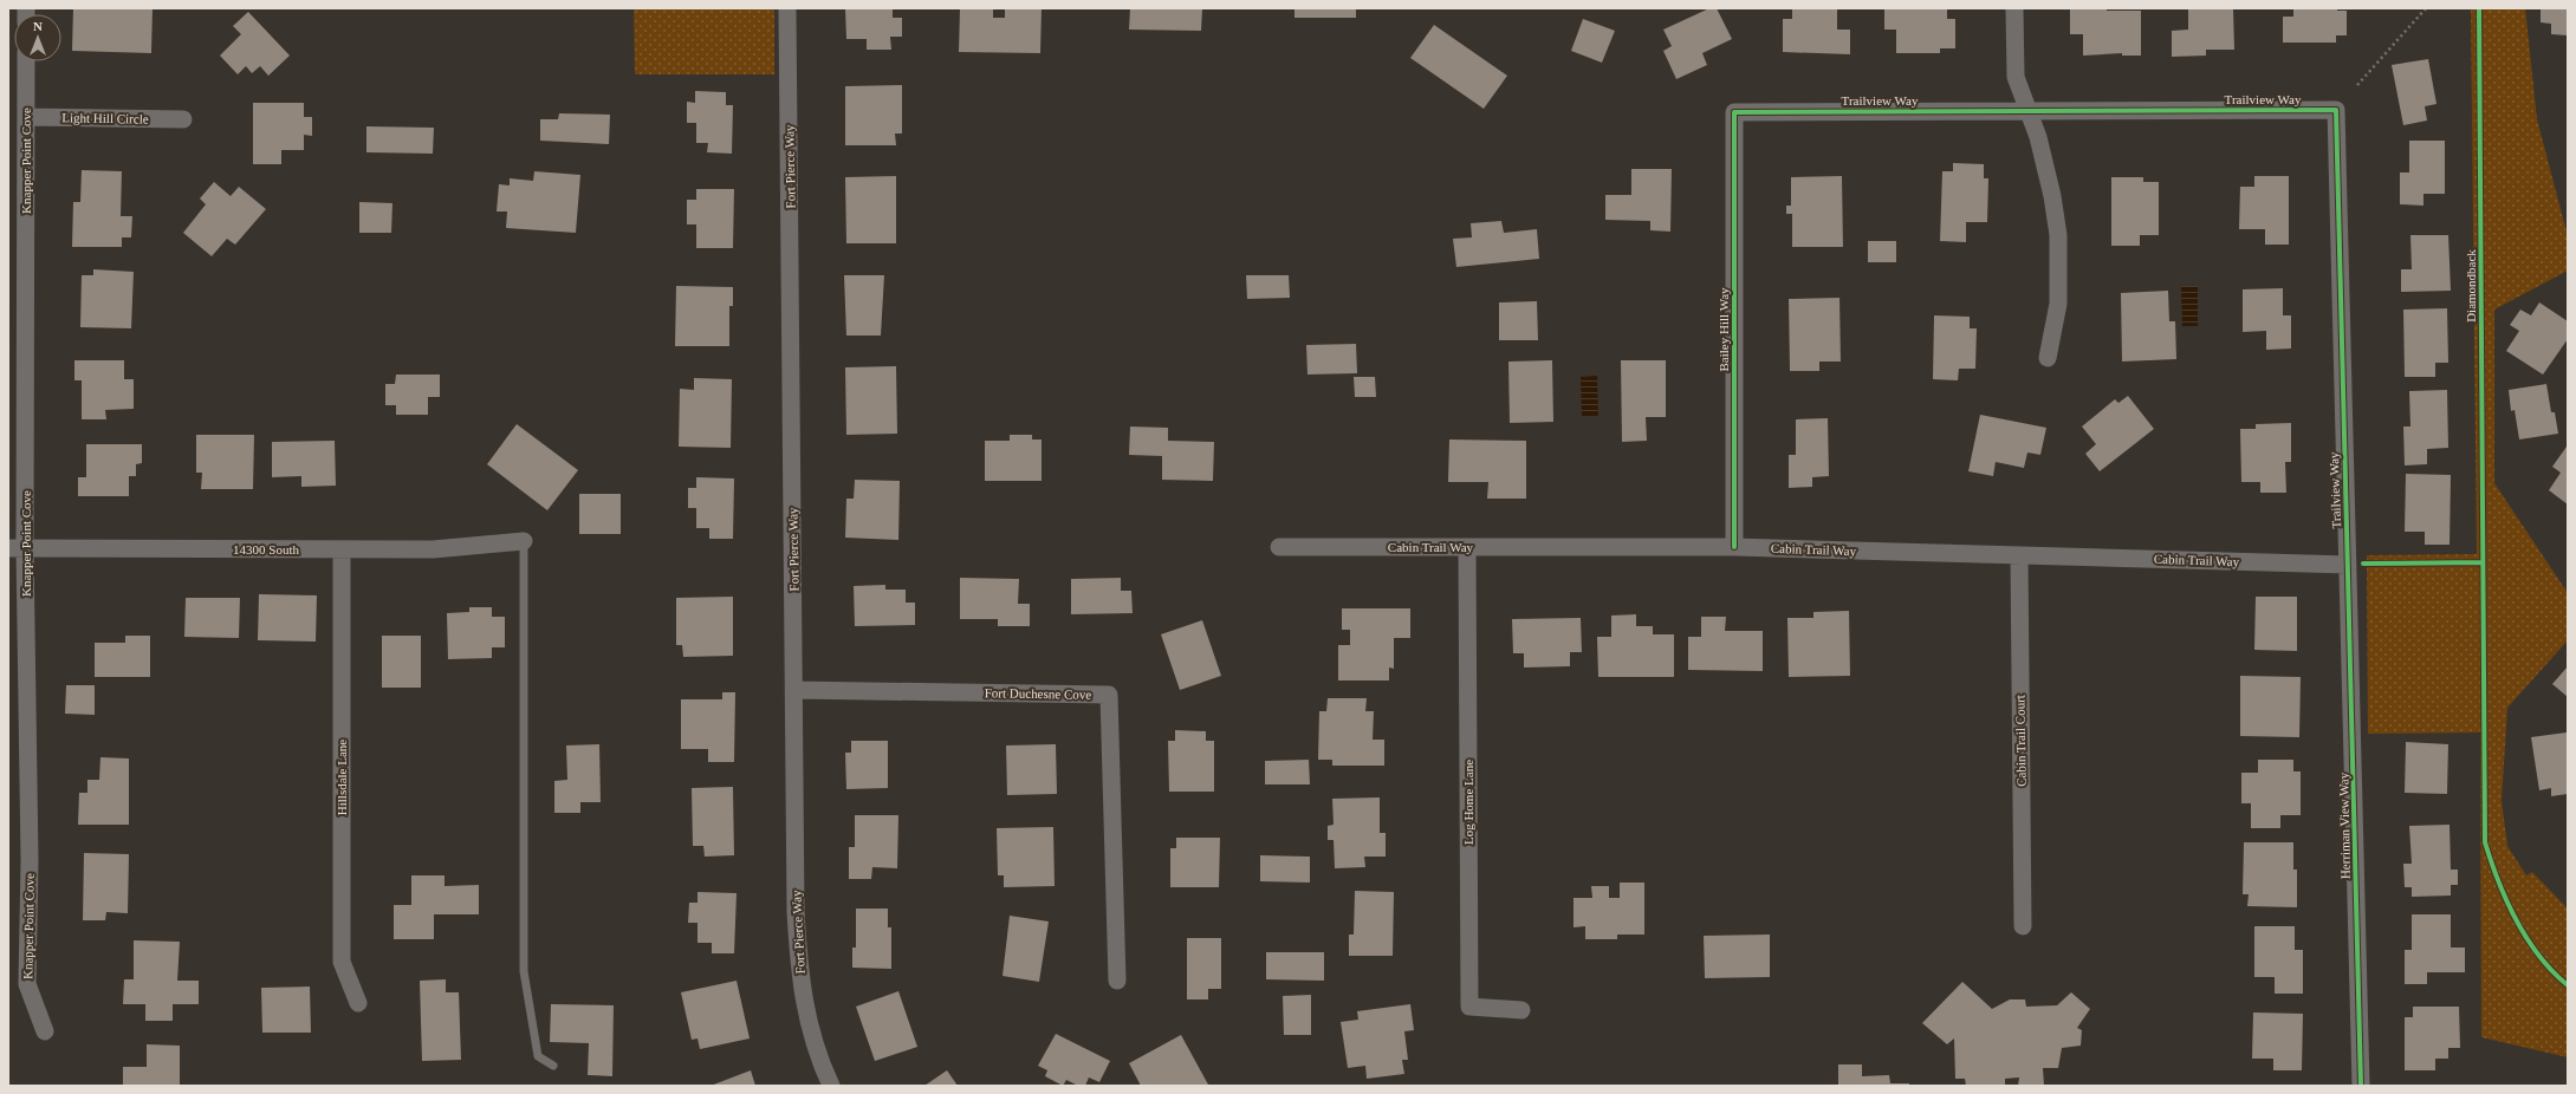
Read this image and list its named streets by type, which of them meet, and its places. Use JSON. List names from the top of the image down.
{
  "streets": {
    "street": [
      "Trailview Way",
      "Light Hill Circle",
      "Knapper Point Cove",
      "Fort Pierce Way",
      "Bailey Hill Way",
      "Cabin Trail Way",
      "14300 South",
      "Fort Duchesne Cove",
      "Cabin Trail Court",
      "Hillsdale Lane",
      "Log Home Lane",
      "Herriman View Way"
    ],
    "cycle path": ["Diamondback"]
  },
  "crossings": [
    ["Trailview Way", "Bailey Hill Way"],
    ["Trailview Way", "Cabin Trail Way"],
    ["Trailview Way", "Herriman View Way"],
    ["Light Hill Circle", "Knapper Point Cove"],
    ["Knapper Point Cove", "14300 South"],
    ["Fort Pierce Way", "Fort Duchesne Cove"],
    ["Bailey Hill Way", "Cabin Trail Way"],
    ["Cabin Trail Way", "Cabin Trail Court"],
    ["Cabin Trail Way", "Log Home Lane"],
    ["Cabin Trail Way", "Herriman View Way"],
    ["14300 South", "Hillsdale Lane"]
  ],
  "north": "top"
}
